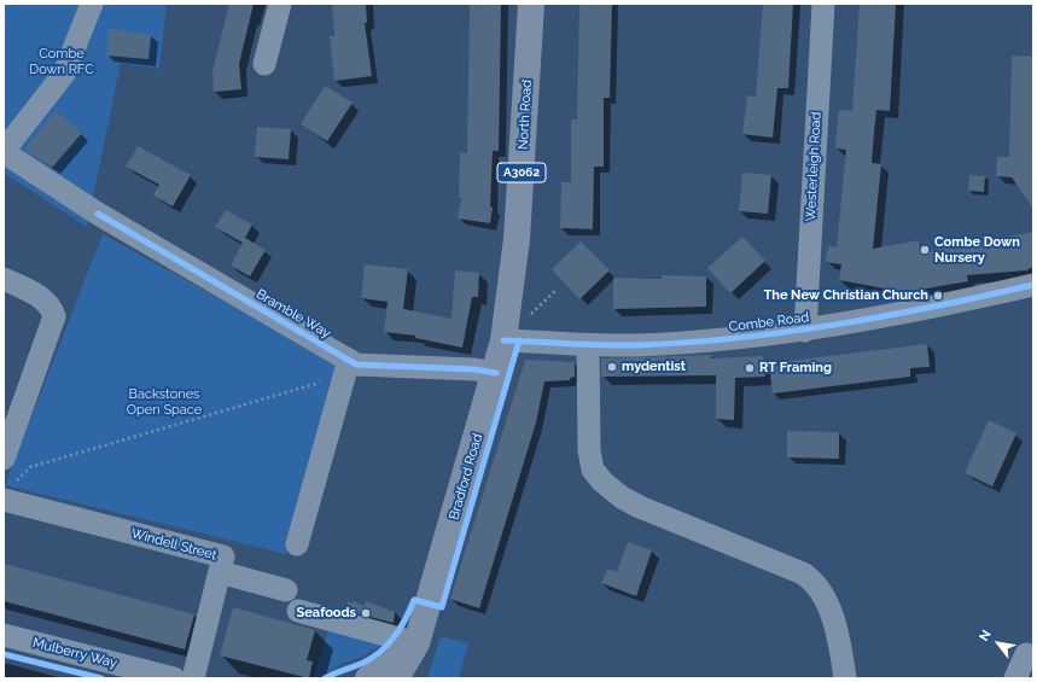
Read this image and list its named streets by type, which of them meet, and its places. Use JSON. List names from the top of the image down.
{
  "streets": {
    "main road": ["North Road", "A3062", "Bradford Road"],
    "street": [
      "Westerleigh Road",
      "Bramble Way",
      "Combe Road",
      "Windell Street",
      "Mulberry Way"
    ]
  },
  "crossings": [
    ["North Road", "Combe Road"],
    ["North Road", "Bradford Road"],
    ["Westerleigh Road", "Combe Road"],
    ["Bramble Way", "Bradford Road"],
    ["Combe Road", "Bradford Road"]
  ],
  "parks": ["Combe Down RFC", "Backstones Open Space"],
  "places": [
    "Combe Down Nursery",
    "The New Christian Church",
    "mydentist",
    "RT Framing",
    "Seafoods"
  ],
  "north": "top left"
}
